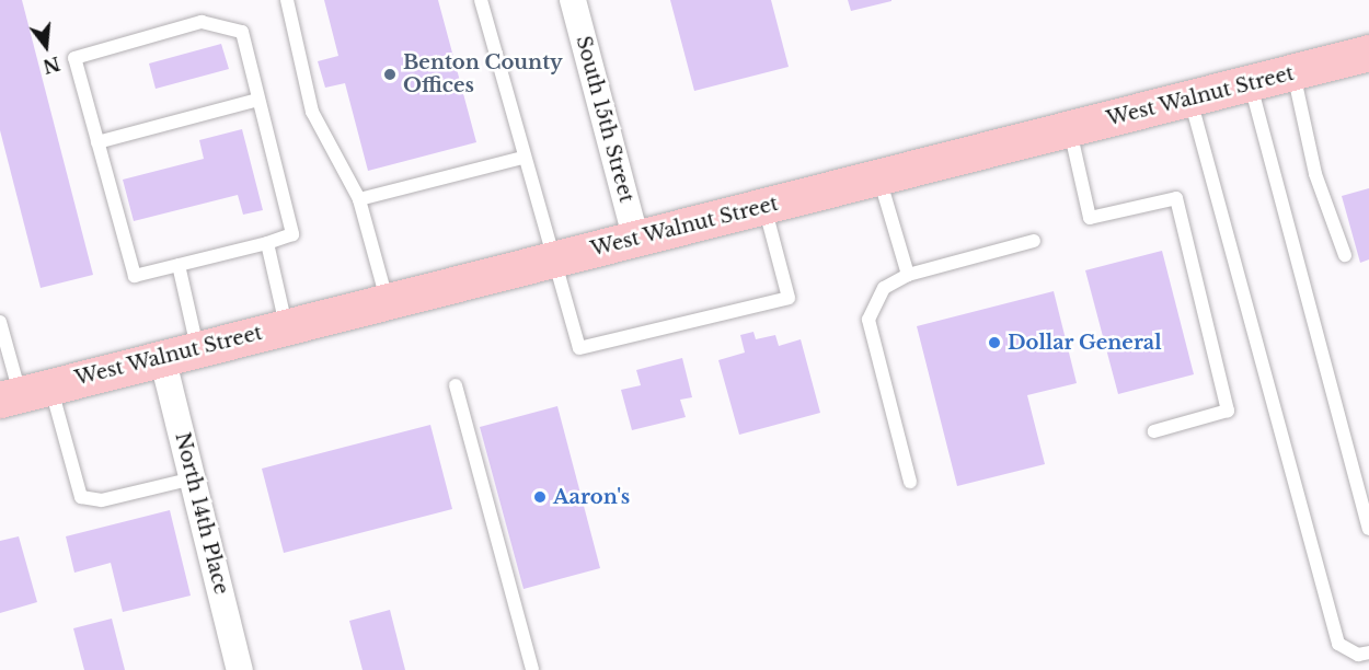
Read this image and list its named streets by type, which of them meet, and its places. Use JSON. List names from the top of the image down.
{
  "streets": {
    "main road": ["West Walnut Street"],
    "street": ["South 15th Street", "North 14th Place"]
  },
  "crossings": [
    ["West Walnut Street", "South 15th Street"],
    ["West Walnut Street", "North 14th Place"]
  ],
  "places": ["Benton County Offices", "Dollar General", "Aaron's"],
  "north": "bottom"
}
